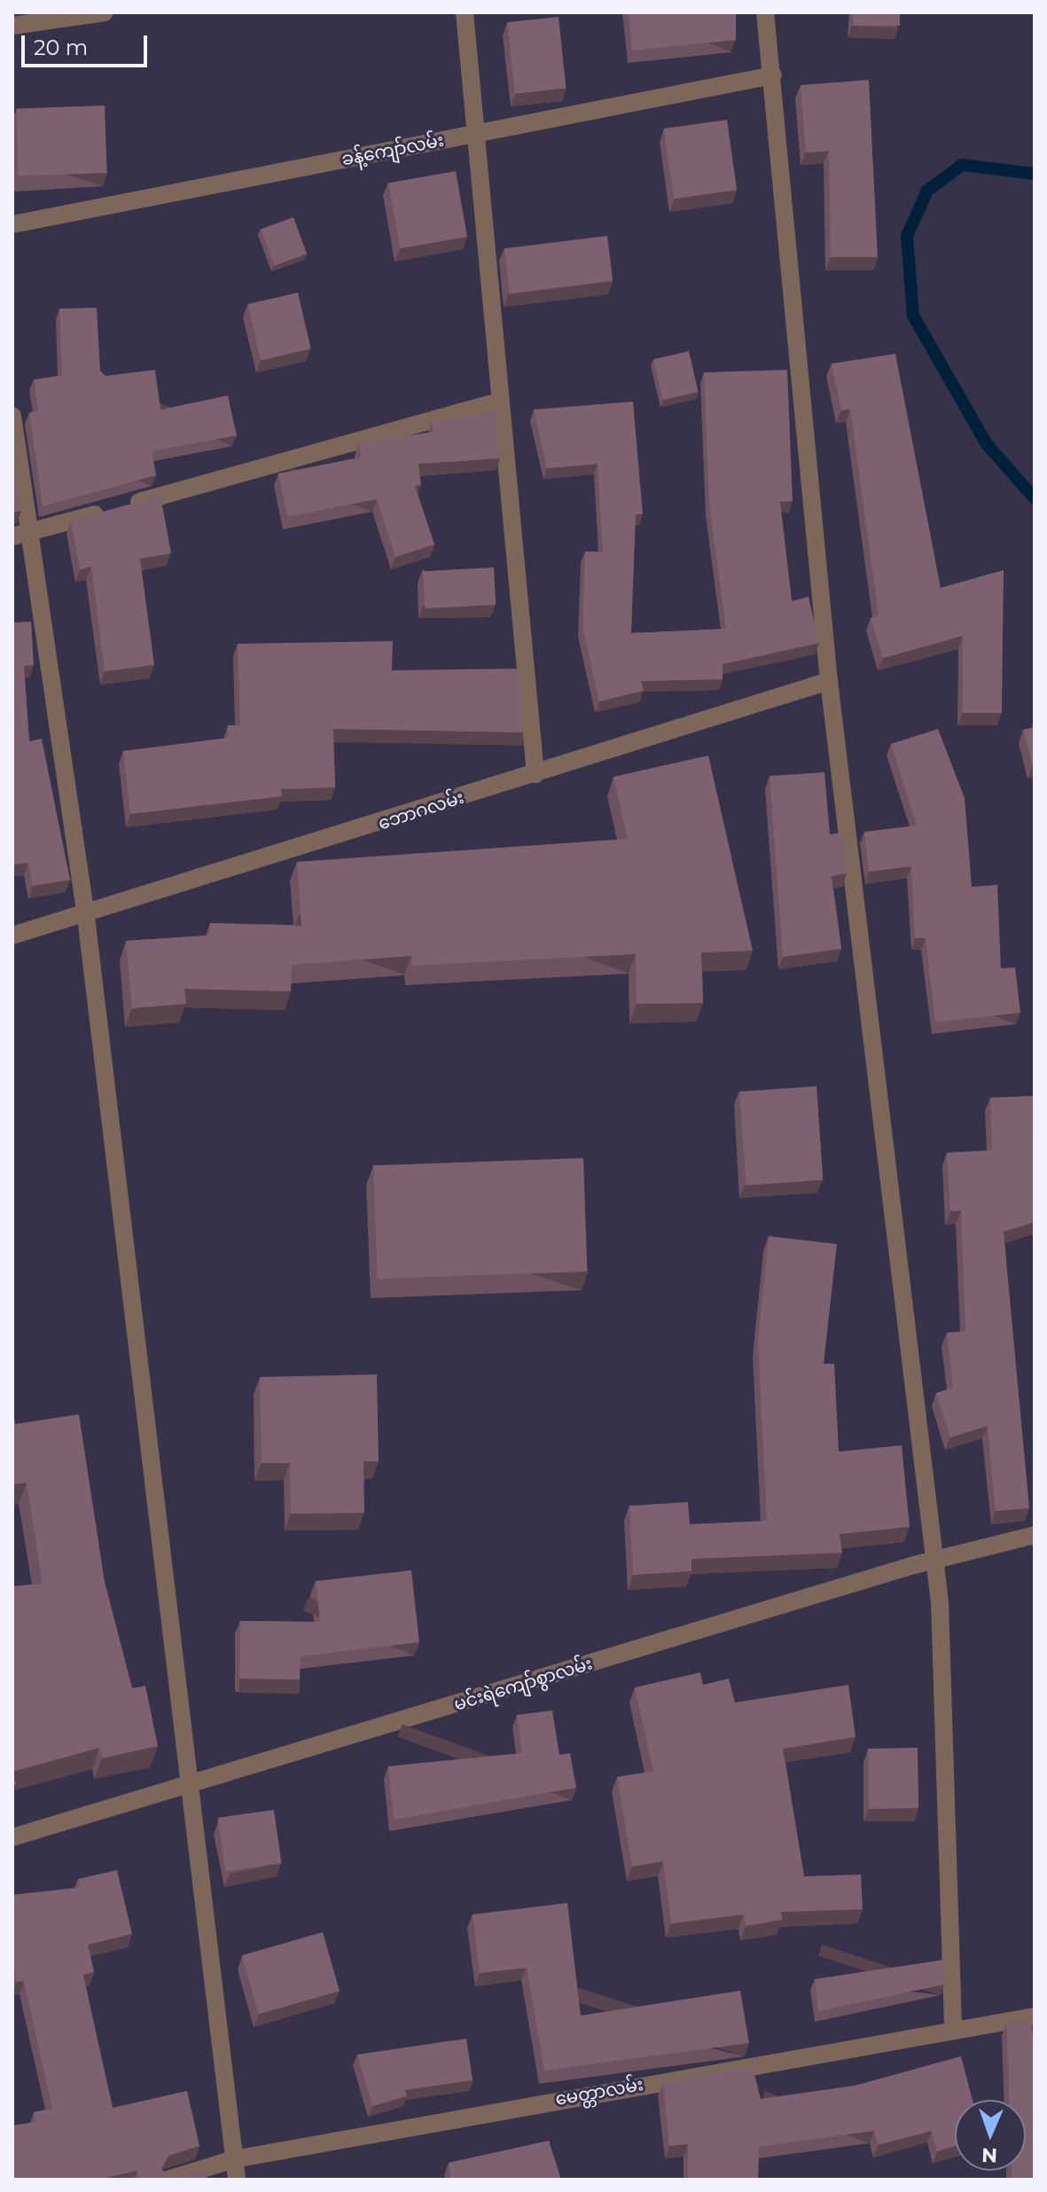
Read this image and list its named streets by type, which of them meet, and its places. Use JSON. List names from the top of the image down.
{
  "streets": {
    "street": [
      "ခန့်ကျော်လမ်း",
      "ဘောဂလမ်း",
      "မင်းရဲကျော်စွာလမ်း",
      "မေတ္တာလမ်း"
    ]
  },
  "scale_bar": "20 m",
  "north": "bottom"
}
